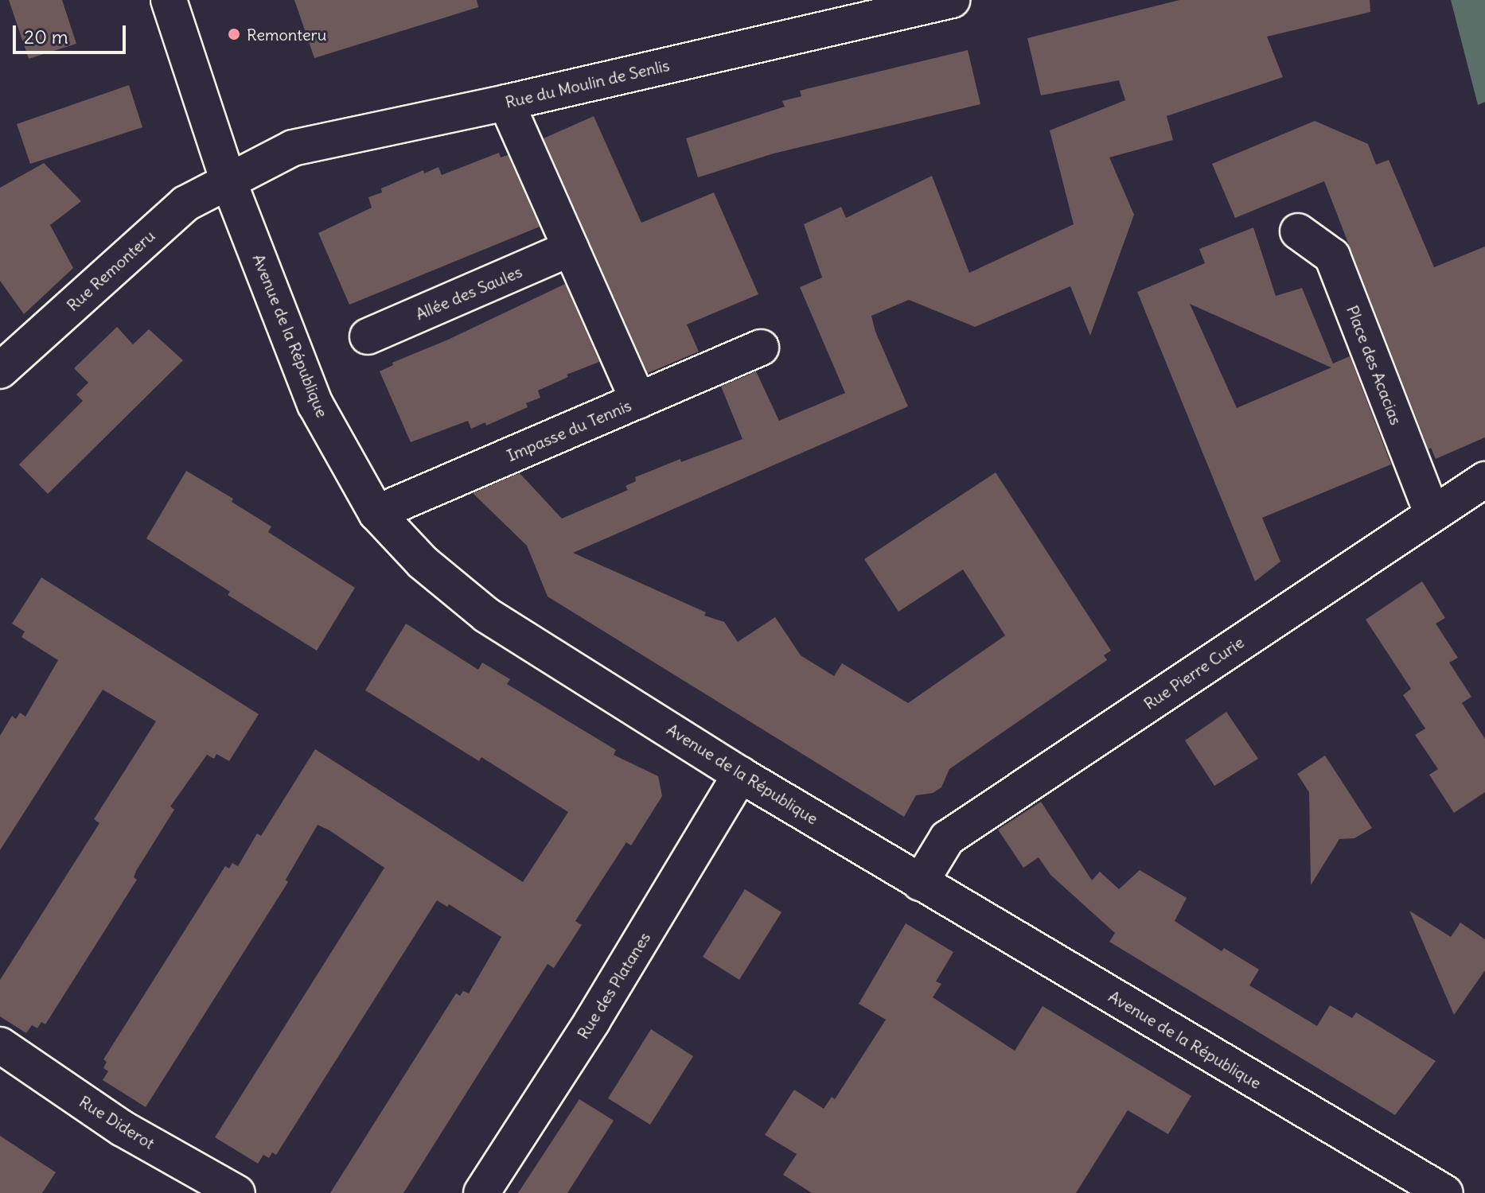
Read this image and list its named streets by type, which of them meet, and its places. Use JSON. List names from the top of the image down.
{
  "streets": {
    "street": [
      "Rue du Moulin de Senlis",
      "Rue Remonteru",
      "Allée des Saules",
      "Avenue de la République",
      "Place des Acacias",
      "Impasse du Tennis",
      "Rue Pierre Curie",
      "Rue des Platanes",
      "Rue Diderot"
    ]
  },
  "crossings": [
    ["Rue du Moulin de Senlis", "Rue Remonteru"],
    ["Rue du Moulin de Senlis", "Avenue de la République"],
    ["Rue Remonteru", "Avenue de la République"],
    ["Avenue de la République", "Impasse du Tennis"],
    ["Avenue de la République", "Rue Pierre Curie"],
    ["Avenue de la République", "Rue des Platanes"],
    ["Place des Acacias", "Rue Pierre Curie"]
  ],
  "places": ["Remonteru"],
  "scale_bar": "20 m"
}
